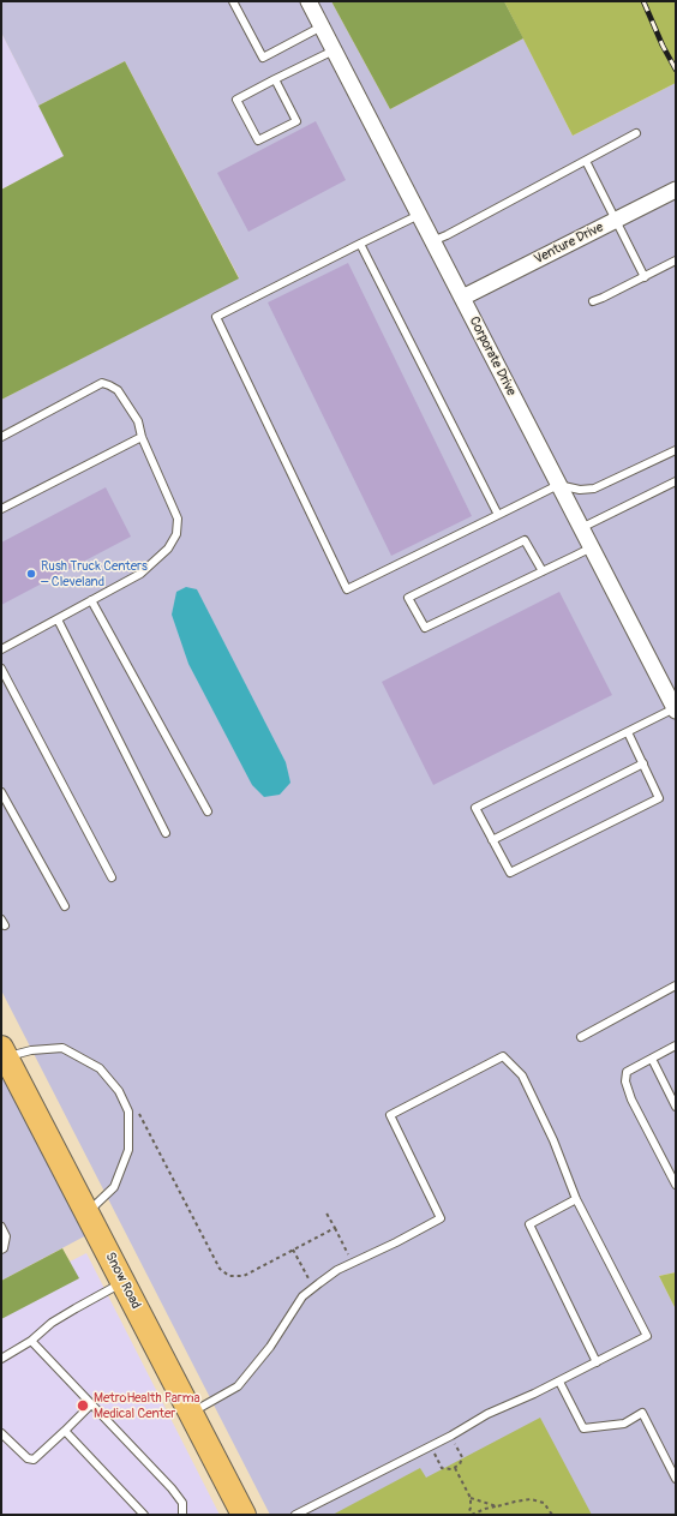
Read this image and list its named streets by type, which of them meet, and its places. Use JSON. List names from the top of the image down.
{
  "streets": {
    "main road": ["Snow Road"],
    "street": ["Venture Drive", "Corporate Drive"]
  },
  "crossings": [
    ["Venture Drive", "Corporate Drive"]
  ],
  "places": ["Rush Truck Centers – Cleveland", "MetroHealth Parma Medical Center"]
}
